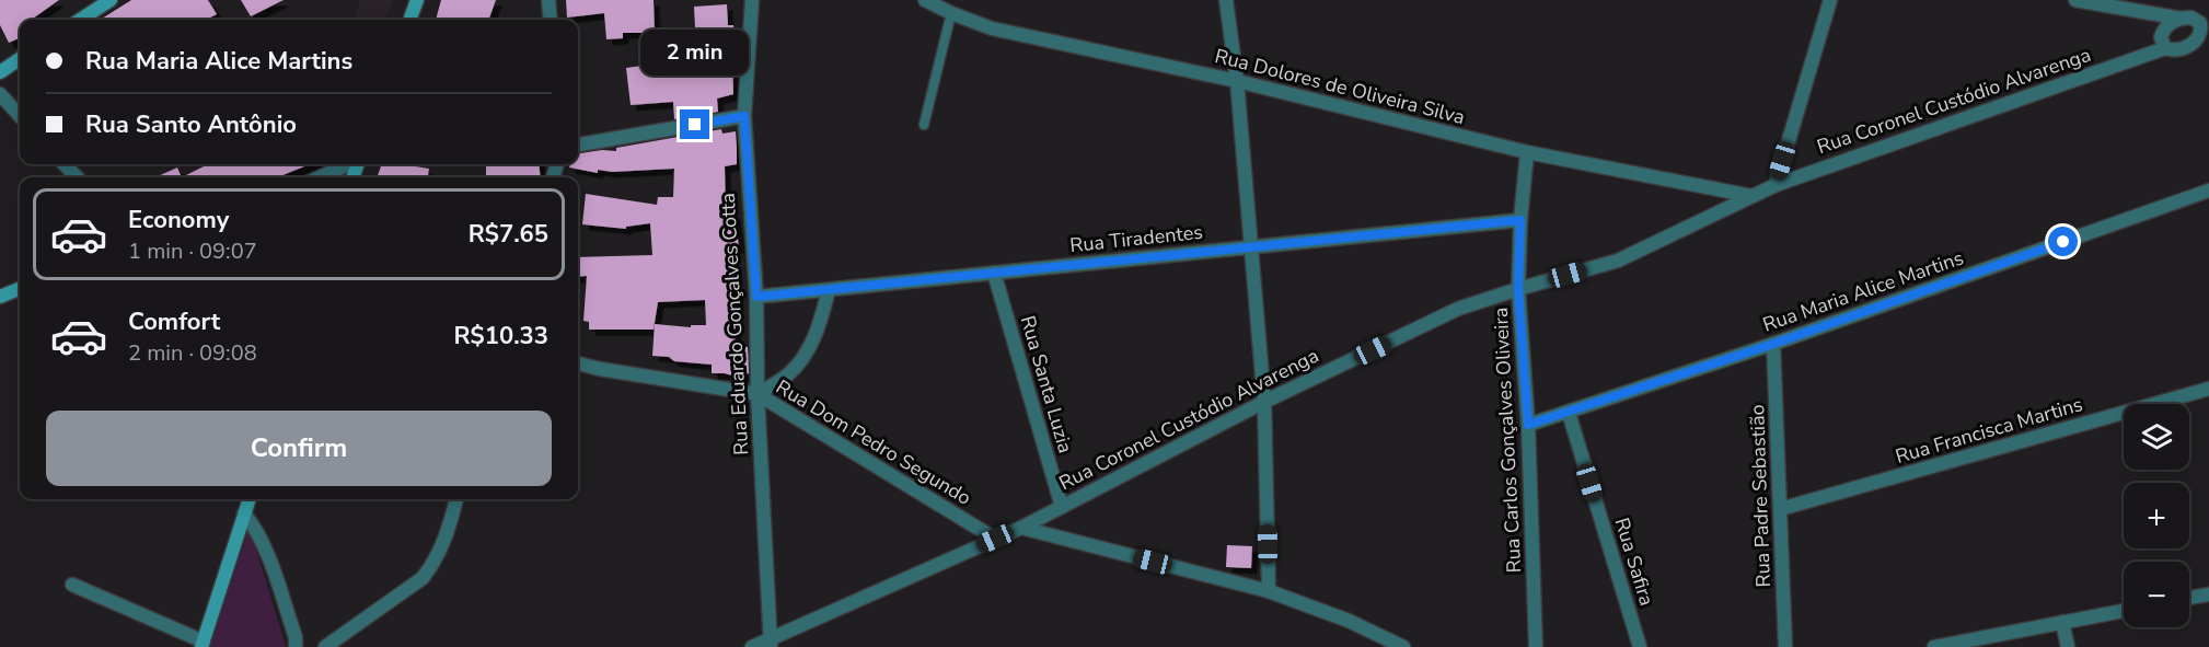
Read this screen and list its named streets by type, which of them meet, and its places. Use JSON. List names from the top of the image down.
{
  "streets": {
    "street": [
      "Rua Dolores de Oliveira Silva",
      "Rua Coronel Custódio Alvarenga",
      "Rua Tiradentes",
      "Rua Maria Alice Martins",
      "Rua Eduardo Gonçalves Cotta",
      "Rua Santa Luzia",
      "Rua Francisca Martins",
      "Rua Carlos Gonçalves Oliveira",
      "Rua Dom Pedro Segundo",
      "Rua Padre Sebastião",
      "Rua Safira"
    ]
  },
  "crossings": [
    ["Rua Dolores de Oliveira Silva", "Rua Coronel Custódio Alvarenga"],
    ["Rua Dolores de Oliveira Silva", "Rua Carlos Gonçalves Oliveira"],
    ["Rua Coronel Custódio Alvarenga", "Rua Eduardo Gonçalves Cotta"],
    ["Rua Coronel Custódio Alvarenga", "Rua Santa Luzia"],
    ["Rua Coronel Custódio Alvarenga", "Rua Carlos Gonçalves Oliveira"],
    ["Rua Coronel Custódio Alvarenga", "Rua Dom Pedro Segundo"],
    ["Rua Tiradentes", "Rua Eduardo Gonçalves Cotta"],
    ["Rua Tiradentes", "Rua Santa Luzia"],
    ["Rua Tiradentes", "Rua Carlos Gonçalves Oliveira"],
    ["Rua Maria Alice Martins", "Rua Carlos Gonçalves Oliveira"],
    ["Rua Maria Alice Martins", "Rua Padre Sebastião"],
    ["Rua Maria Alice Martins", "Rua Safira"],
    ["Rua Eduardo Gonçalves Cotta", "Rua Dom Pedro Segundo"],
    ["Rua Francisca Martins", "Rua Padre Sebastião"]
  ],
  "page": {
    "banner": ["Rua Maria Alice Martins", "Rua Santo Antônio"],
    "bubble": "2 min",
    "list": [
      {
        "name": "Economy",
        "note": "1 min · 09:07",
        "value": "R$7.65"
      },
      {
        "name": "Comfort",
        "note": "2 min · 09:08",
        "value": "R$10.33"
      }
    ],
    "buttons": "Confirm",
    "map_buttons": ["+", "−"]
  }
}
